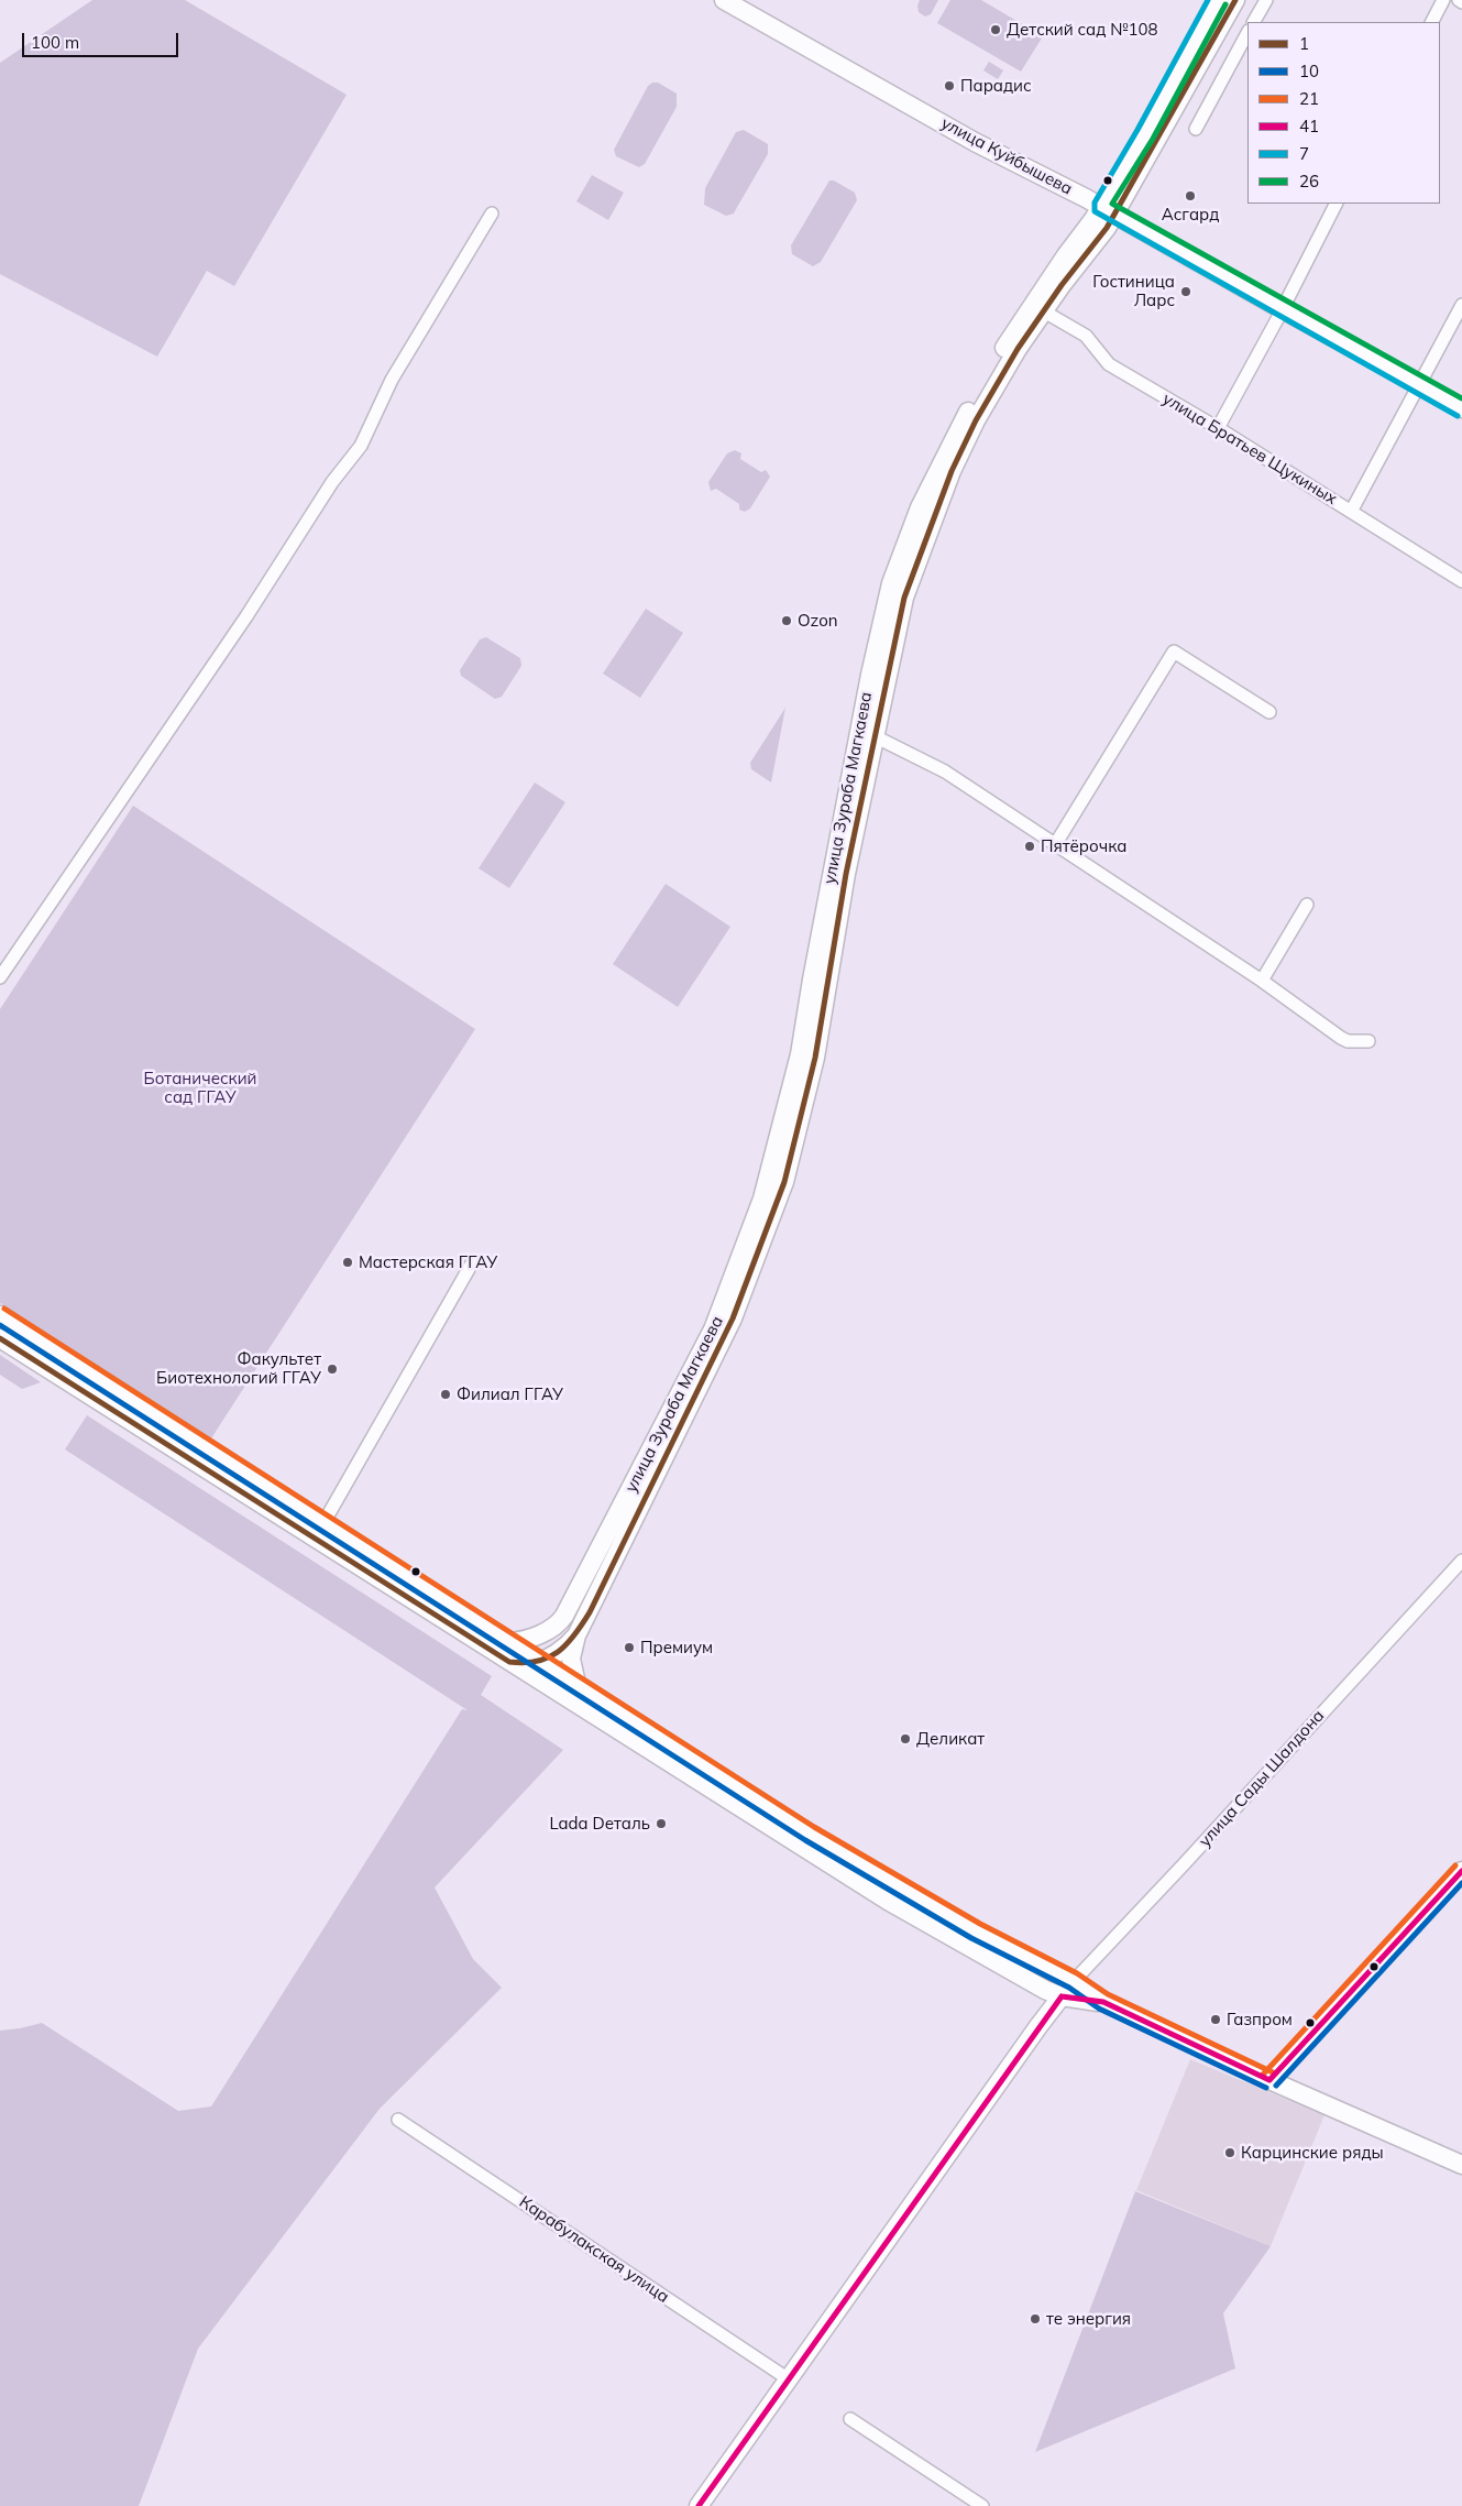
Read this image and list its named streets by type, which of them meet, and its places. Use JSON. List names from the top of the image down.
{
  "streets": {
    "main road": ["улица Куйбышева", "улица Зураба Магкаева", "улица Сады Шалдона"],
    "street": ["улица Братьев Щукиных", "Карабулакская улица"]
  },
  "crossings": [
    ["улица Куйбышева", "улица Зураба Магкаева"],
    ["улица Братьев Щукиных", "улица Зураба Магкаева"],
    ["улица Сады Шалдона", "Карабулакская улица"]
  ],
  "parks": ["Ботанический сад ГГАУ"],
  "places": [
    "Детский сад №108",
    "Парадис",
    "Асгард",
    "Гостиница Ларс",
    "Ozon",
    "Пятёрочка",
    "Мастерская ГГАУ",
    "Факультет Биотехнологий ГГАУ",
    "Филиал ГГАУ",
    "Премиум",
    "Деликат",
    "Lada Dеталь",
    "Газпром",
    "Карцинские ряды",
    "те энергия"
  ],
  "lines": [
    "transit line 1",
    "transit line 7",
    "transit line 26",
    "transit line 21",
    "transit line 10",
    "transit line 41"
  ],
  "legend": [
    "1",
    "10",
    "21",
    "41",
    "7",
    "26"
  ],
  "scale_bar": "100 m"
}
